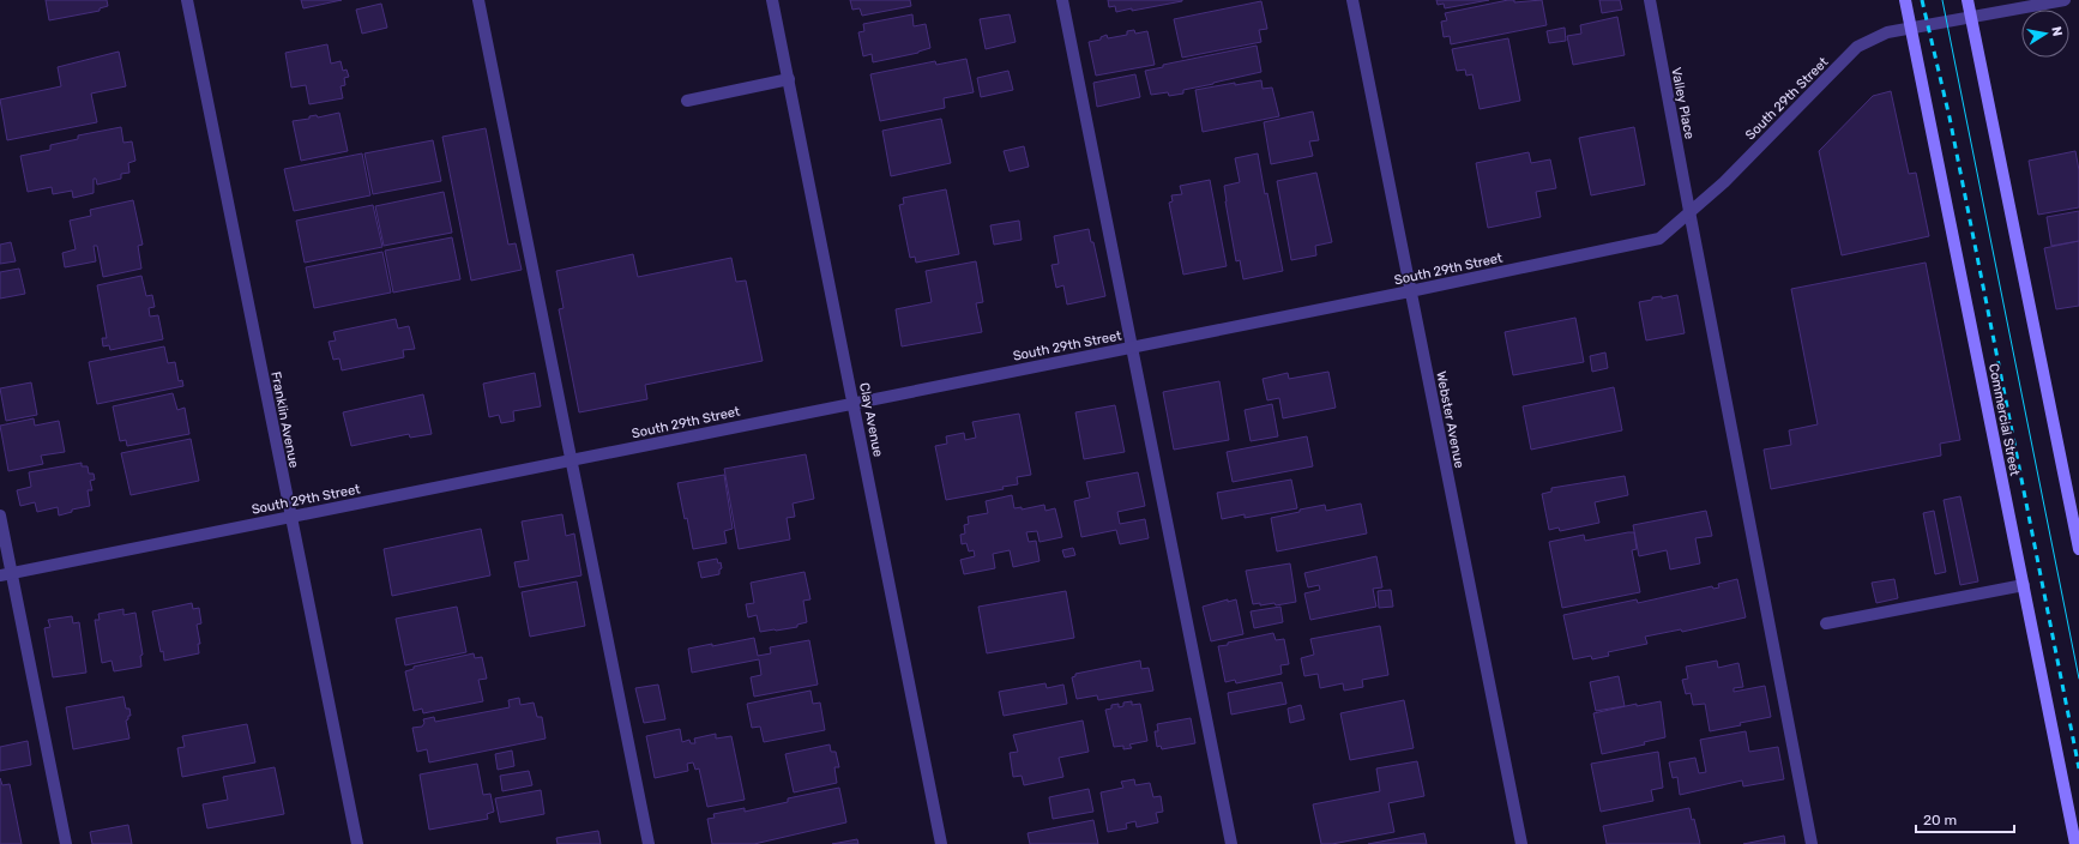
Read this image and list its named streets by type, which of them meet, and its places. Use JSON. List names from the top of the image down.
{
  "streets": {
    "main road": ["Commercial Street"],
    "street": [
      "South 29th Street",
      "Valley Place",
      "Franklin Avenue",
      "Clay Avenue",
      "Webster Avenue"
    ]
  },
  "crossings": [
    ["South 29th Street", "Valley Place"],
    ["South 29th Street", "Franklin Avenue"],
    ["South 29th Street", "Clay Avenue"],
    ["South 29th Street", "Webster Avenue"],
    ["South 29th Street", "Commercial Street"]
  ],
  "scale_bar": "20 m",
  "north": "right"
}
